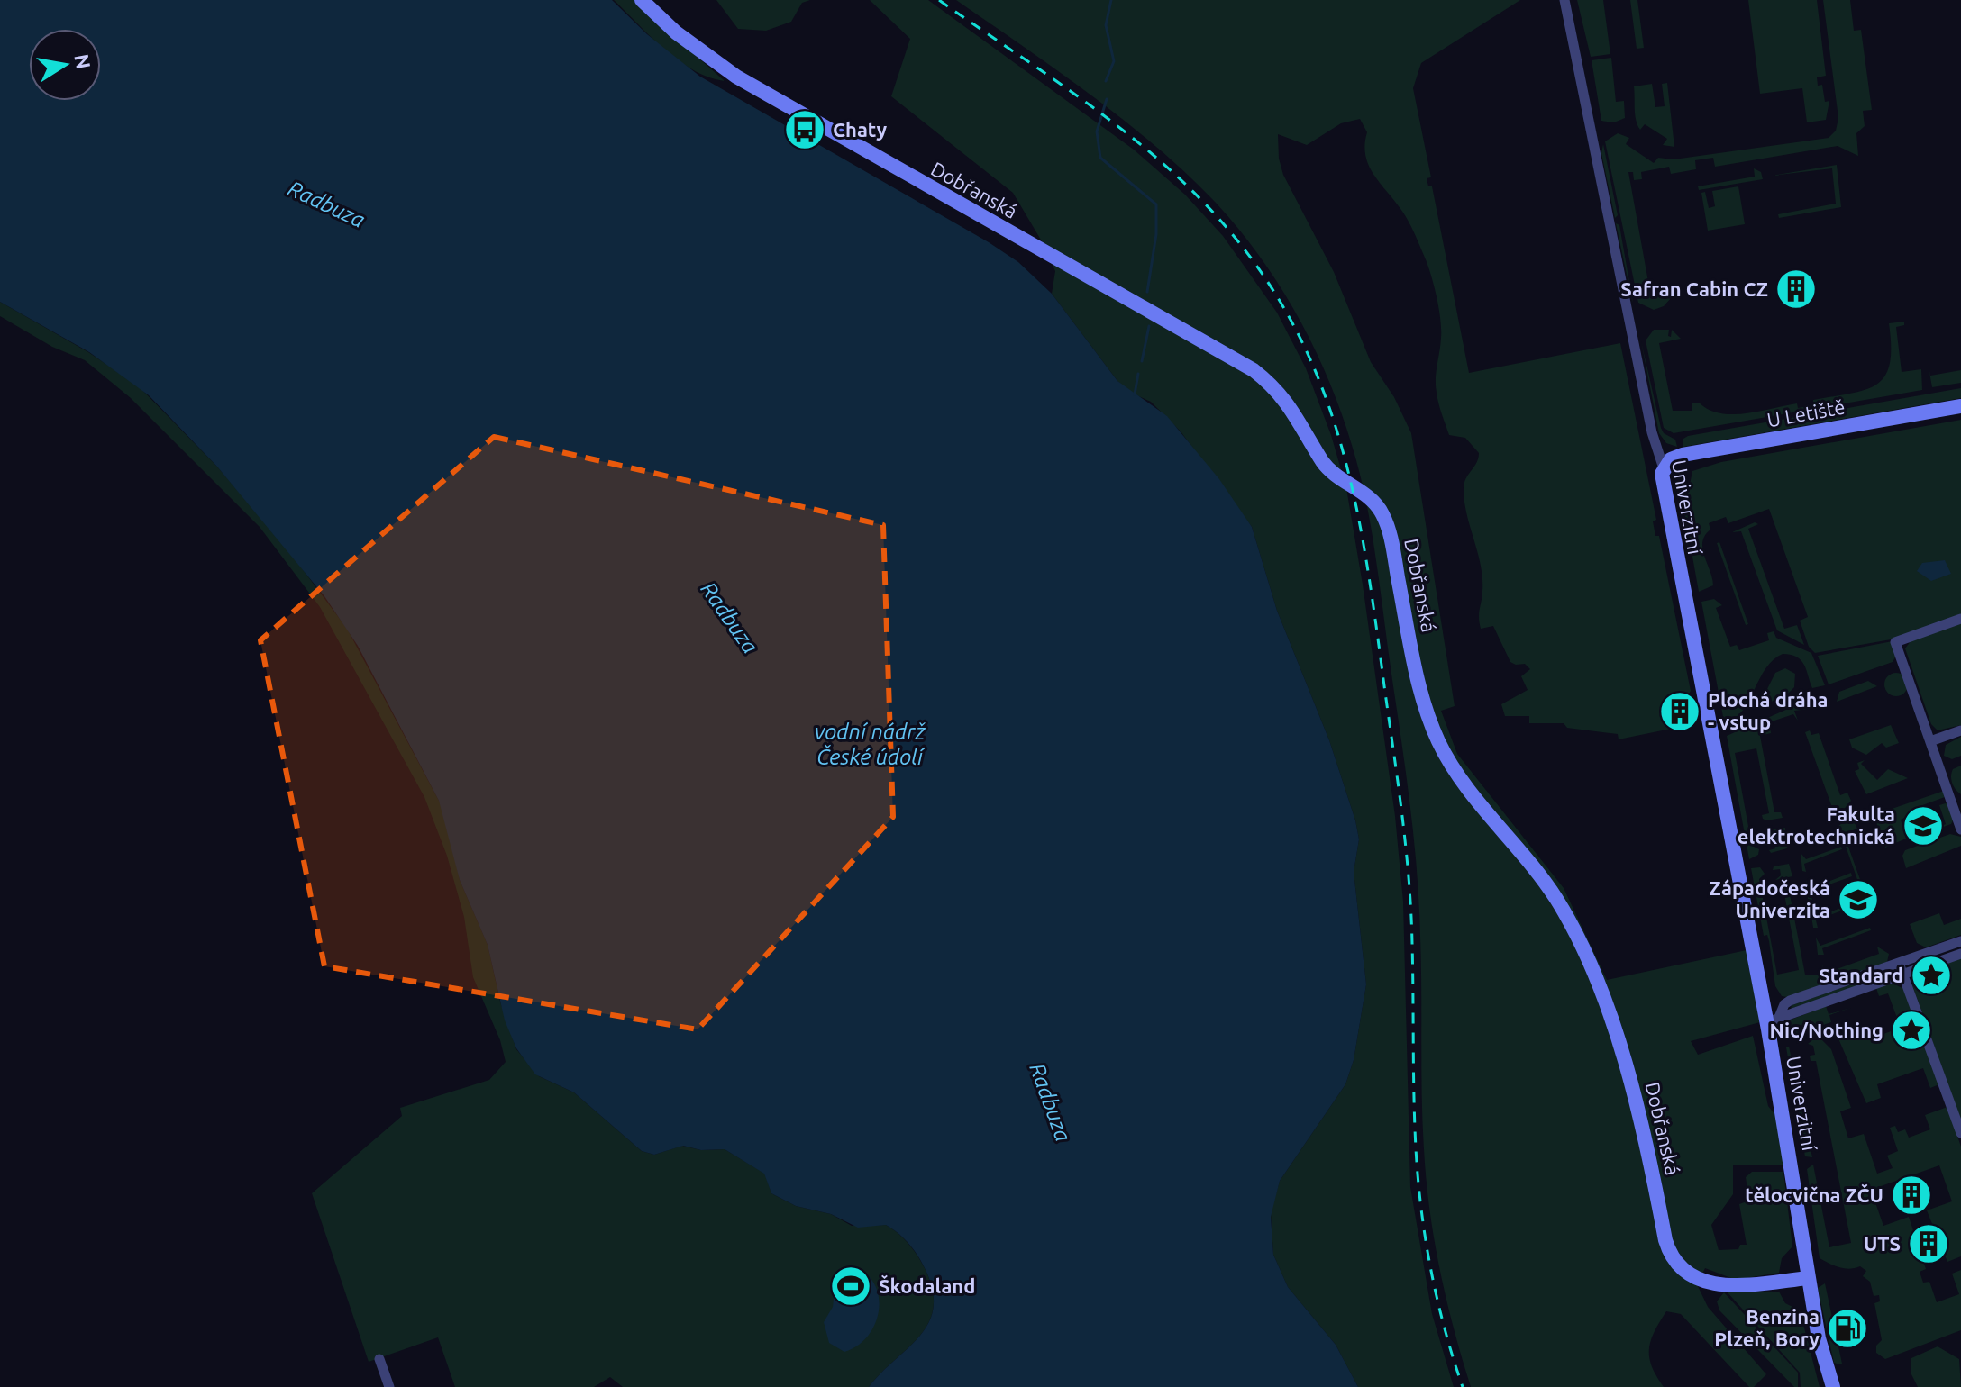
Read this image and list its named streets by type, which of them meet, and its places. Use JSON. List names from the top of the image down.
{
  "streets": {
    "street": ["Dobřanská", "U Letiště", "Univerzitní"]
  },
  "crossings": [
    ["Dobřanská", "Univerzitní"],
    ["U Letiště", "Univerzitní"]
  ],
  "water": ["Radbuza", "vodní nádrž České údolí"],
  "places": {
    "bus stop": ["Chaty"],
    "building": [
      "Safran Cabin CZ",
      "Plochá dráha - vstup",
      "tělocvična ZČU",
      "UTS"
    ],
    "school or university": ["Fakulta elektrotechnická", "Západočeská Univerzita"],
    "place": ["Standard", "Nic/Nothing"],
    "sports": ["Škodaland"],
    "fuel station": ["Benzina Plzeň, Bory"]
  },
  "north": "right"
}
